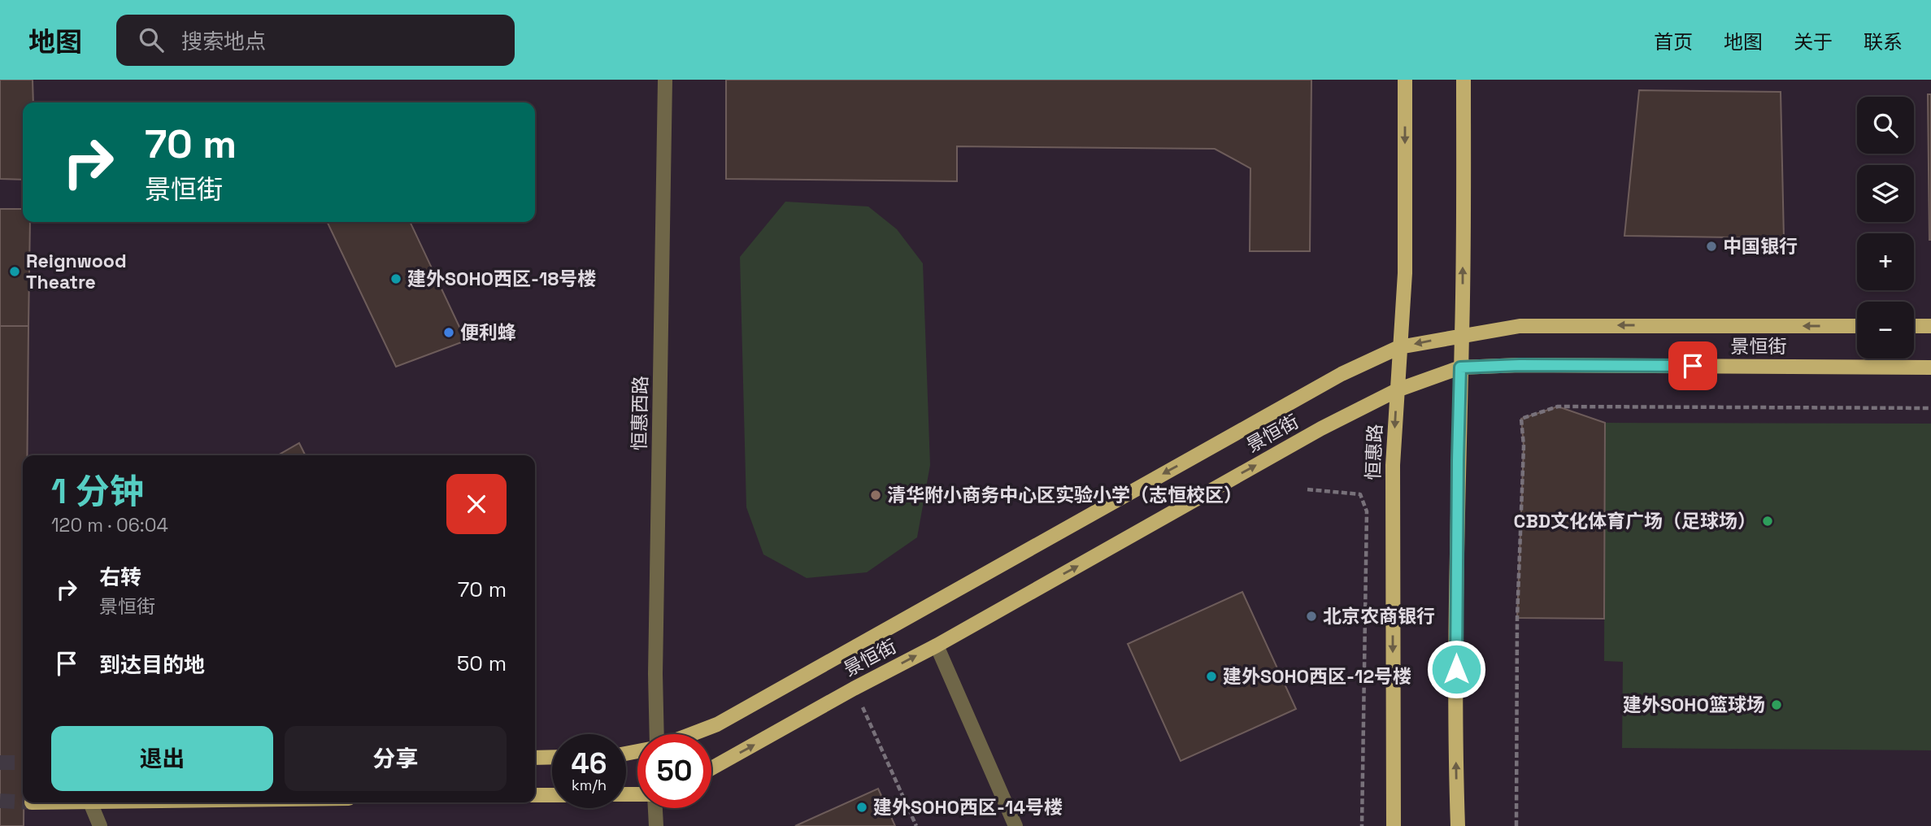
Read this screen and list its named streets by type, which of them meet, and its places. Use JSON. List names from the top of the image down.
{
  "streets": {
    "main road": ["景恒街", "恒惠路"],
    "street": ["恒惠西路"]
  },
  "crossings": [
    ["景恒街", "恒惠路"]
  ],
  "places": [
    "中国银行",
    "Reignwood Theatre",
    "建外SOHO西区-18号楼",
    "便利蜂",
    "清华附小商务中心区实验小学（志恒校区）",
    "CBD文化体育广场（足球场）",
    "北京农商银行",
    "建外SOHO西区-12号楼",
    "建外SOHO篮球场",
    "建外SOHO西区-14号楼"
  ],
  "page": {
    "header": "地图",
    "search": "搜索地点",
    "nav": [
      "首页",
      "地图",
      "关于",
      "联系"
    ],
    "map_buttons": ["+", "−"],
    "turn": ["70 m", "景恒街"],
    "heading": ["1 分钟", "120 m · 06:04"],
    "list": [
      {
        "name": "右转",
        "note": "景恒街",
        "value": "70 m"
      },
      {
        "name": "到达目的地",
        "value": "50 m"
      }
    ],
    "buttons": ["退出", "分享"],
    "speed": "46 km/h",
    "limit": "50"
  }
}
